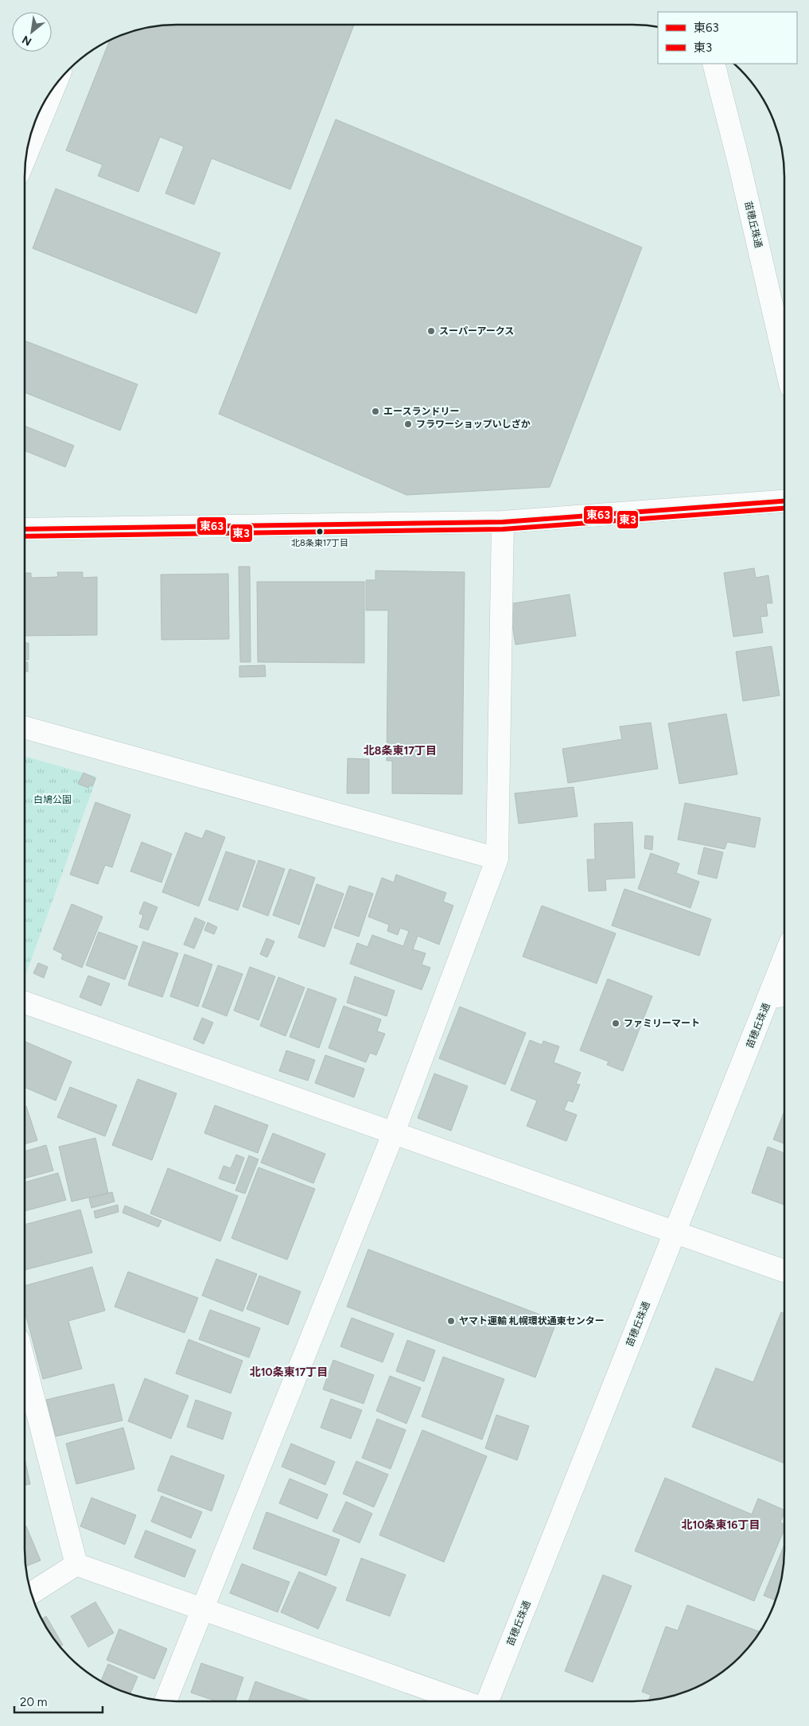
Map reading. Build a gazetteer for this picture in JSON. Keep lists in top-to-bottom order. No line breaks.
{"streets":{"street":["苗穂丘珠通"]},"districts":["北8条東17丁目","北10条東17丁目","北10条東16丁目"],"parks":["白鳩公園"],"places":["スーパーアークス","エースランドリー","フラワーショップいしざか","北8条東17丁目","ファミリーマート","ヤマト運輸 札幌環状通東センター"],"lines":["transit line 東63","transit line 東3"],"legend":["東63","東3"],"scale_bar":"20 m","north":"bottom left"}
